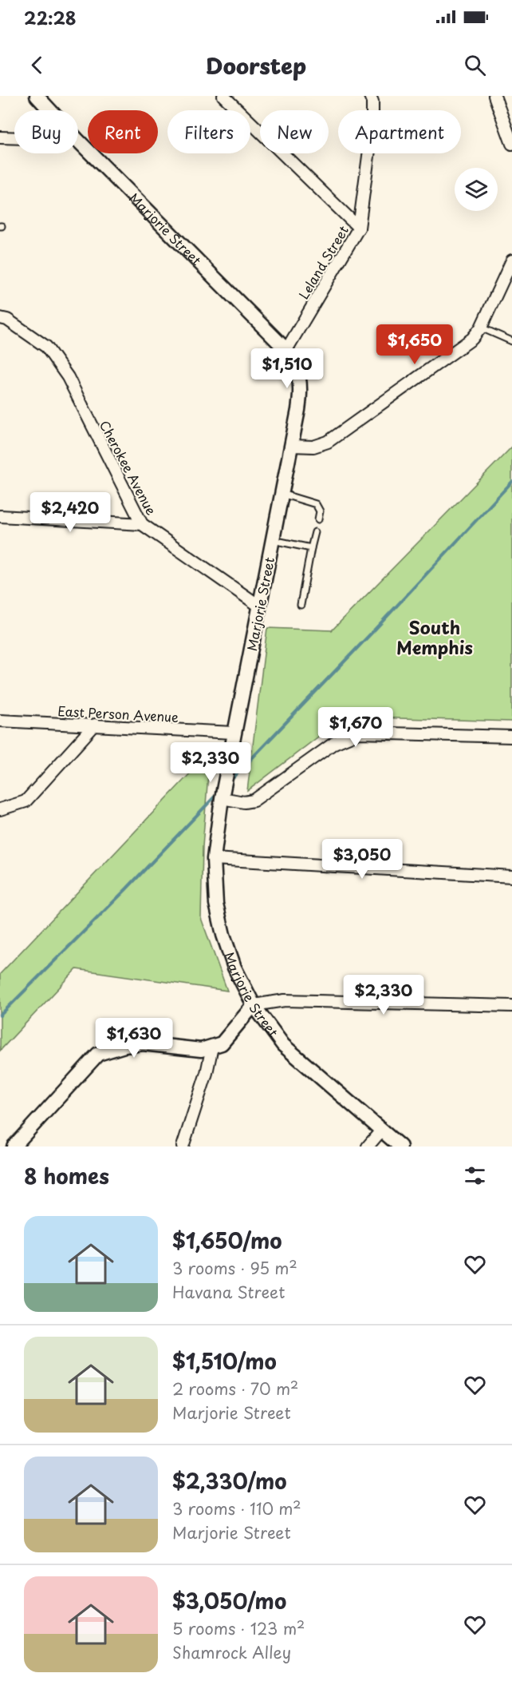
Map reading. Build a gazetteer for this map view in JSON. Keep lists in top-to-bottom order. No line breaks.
{"streets":{"street":["Marjorie Street","Leland Street","Cherokee Avenue","East Person Avenue"]},"crossings":[["Marjorie Street","Leland Street"],["Marjorie Street","Cherokee Avenue"],["Marjorie Street","East Person Avenue"]],"districts":["South Memphis"],"page":{"status":"22:28","header":"Doorstep","chip":["Buy","Rent","Filters","New","Apartment"],"price":["$1,650","$1,510","$2,420","$1,670","$2,330","$3,050","$2,330","$1,630"],"heading":"8 homes","list":[{"name":"$1,650/mo","note":"3 rooms · 95 m² · Havana Street"},{"name":"$1,510/mo","note":"2 rooms · 70 m² · Marjorie Street"},{"name":"$2,330/mo","note":"3 rooms · 110 m² · Marjorie Street"},{"name":"$3,050/mo","note":"5 rooms · 123 m² · Shamrock Alley"}]}}
